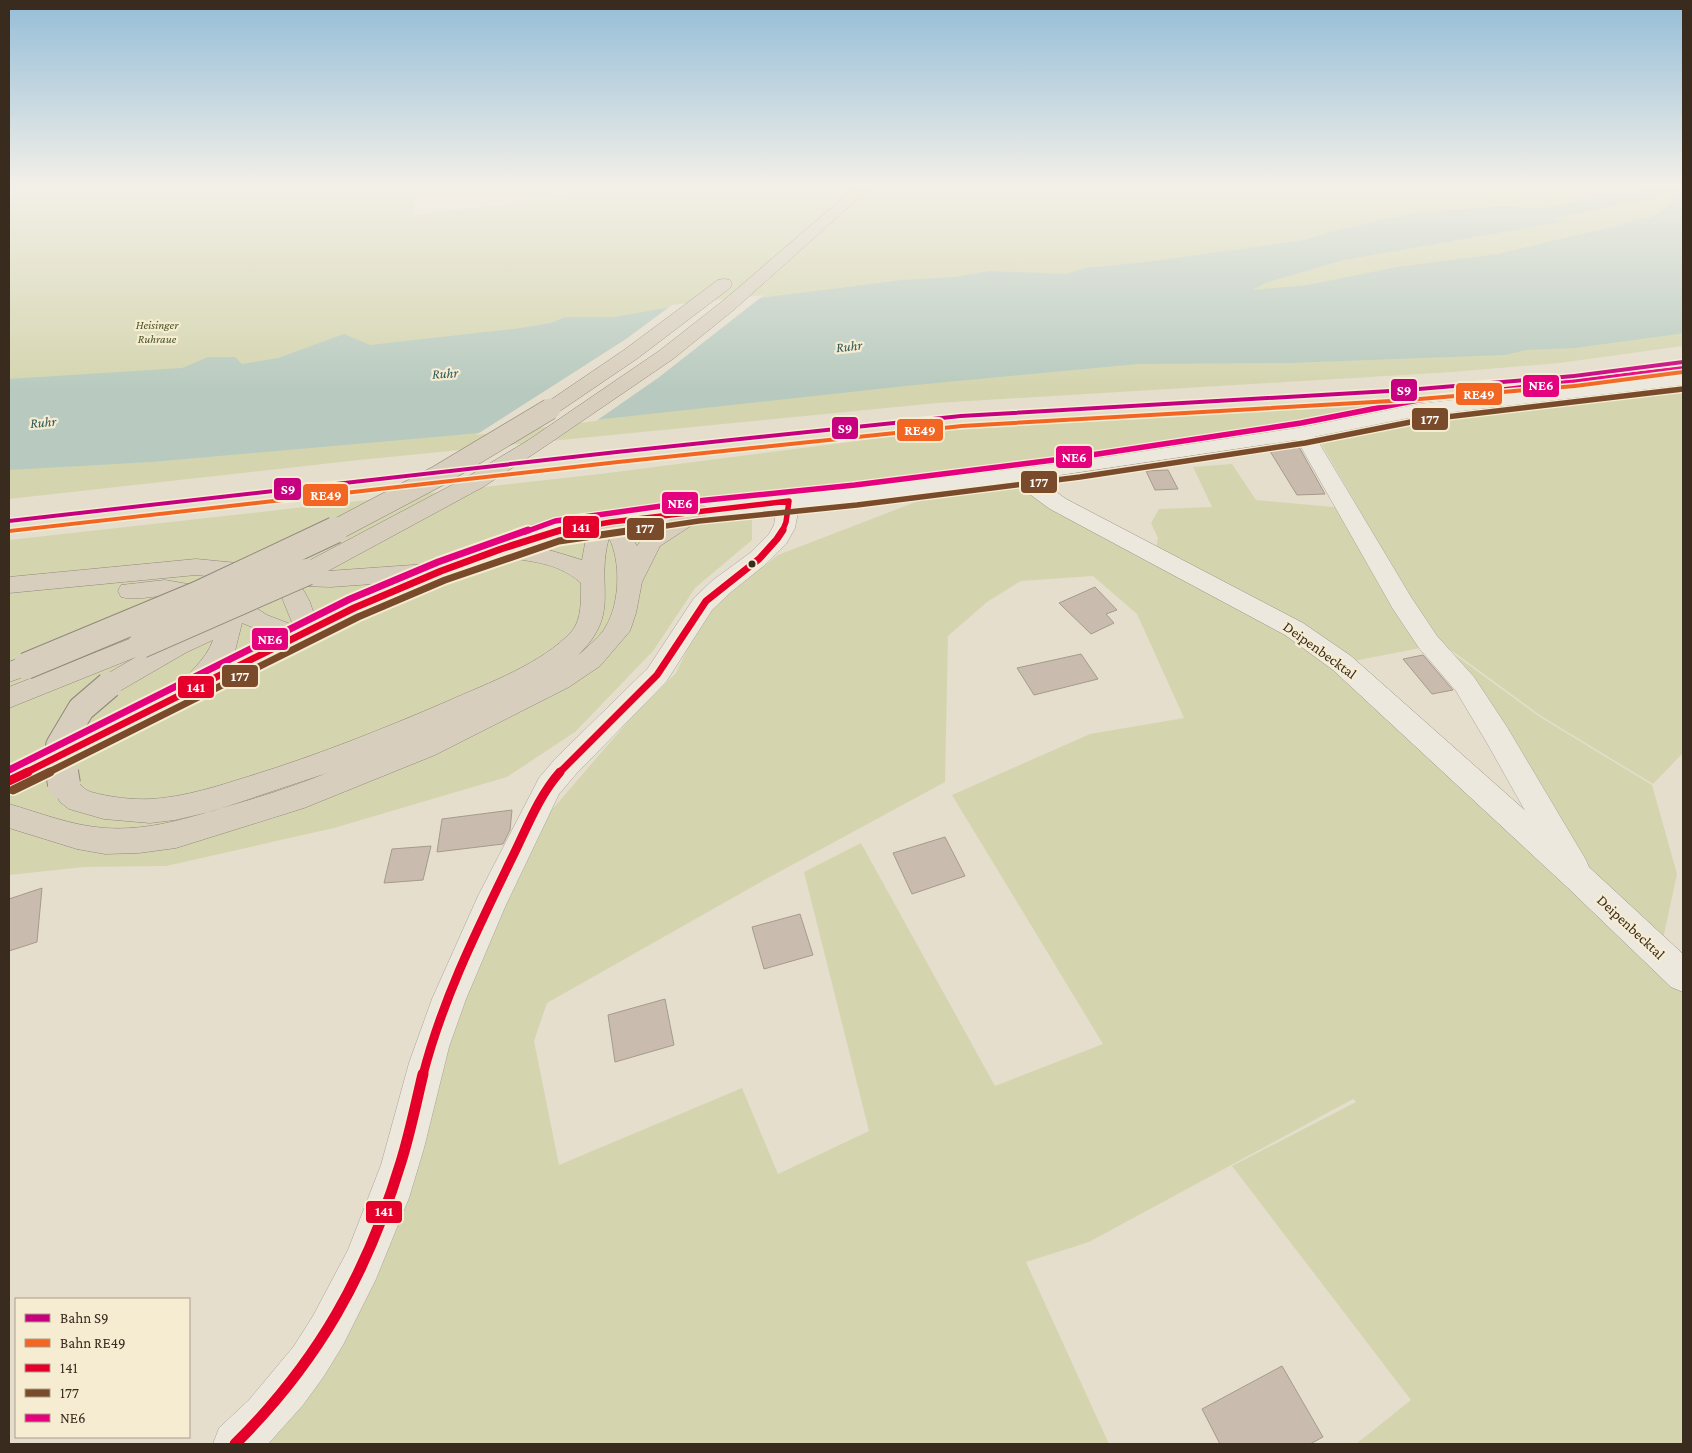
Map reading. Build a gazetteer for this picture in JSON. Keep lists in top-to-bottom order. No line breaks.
{"streets":{"main road":["Deipenbecktal"]},"water":["Ruhr"],"parks":["Heisinger Ruhraue"],"lines":["rail line S9","transit line NE6","rail line RE49","transit line 177","transit line 141"],"legend":["Bahn S9","Bahn RE49","141","177","NE6"]}
